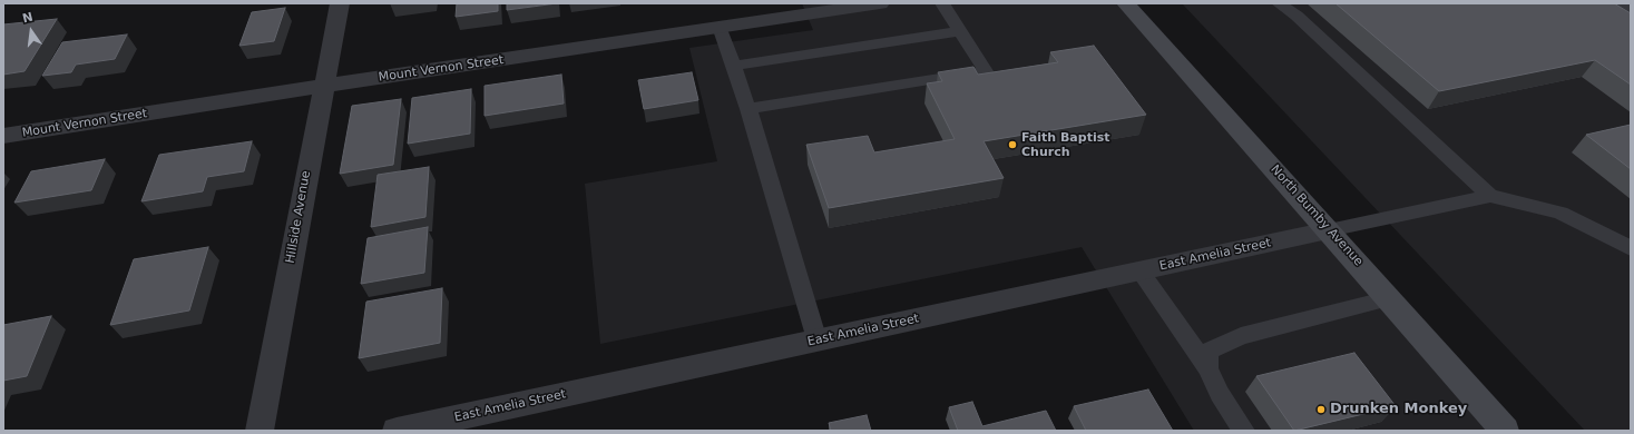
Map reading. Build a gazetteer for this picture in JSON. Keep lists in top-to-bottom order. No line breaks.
{"streets":{"street":["Mount Vernon Street","North Bumby Avenue","Hillside Avenue","East Amelia Street"]},"crossings":[["Mount Vernon Street","Hillside Avenue"],["North Bumby Avenue","East Amelia Street"]],"places":["Faith Baptist Church","Drunken Monkey"],"north":"top"}
